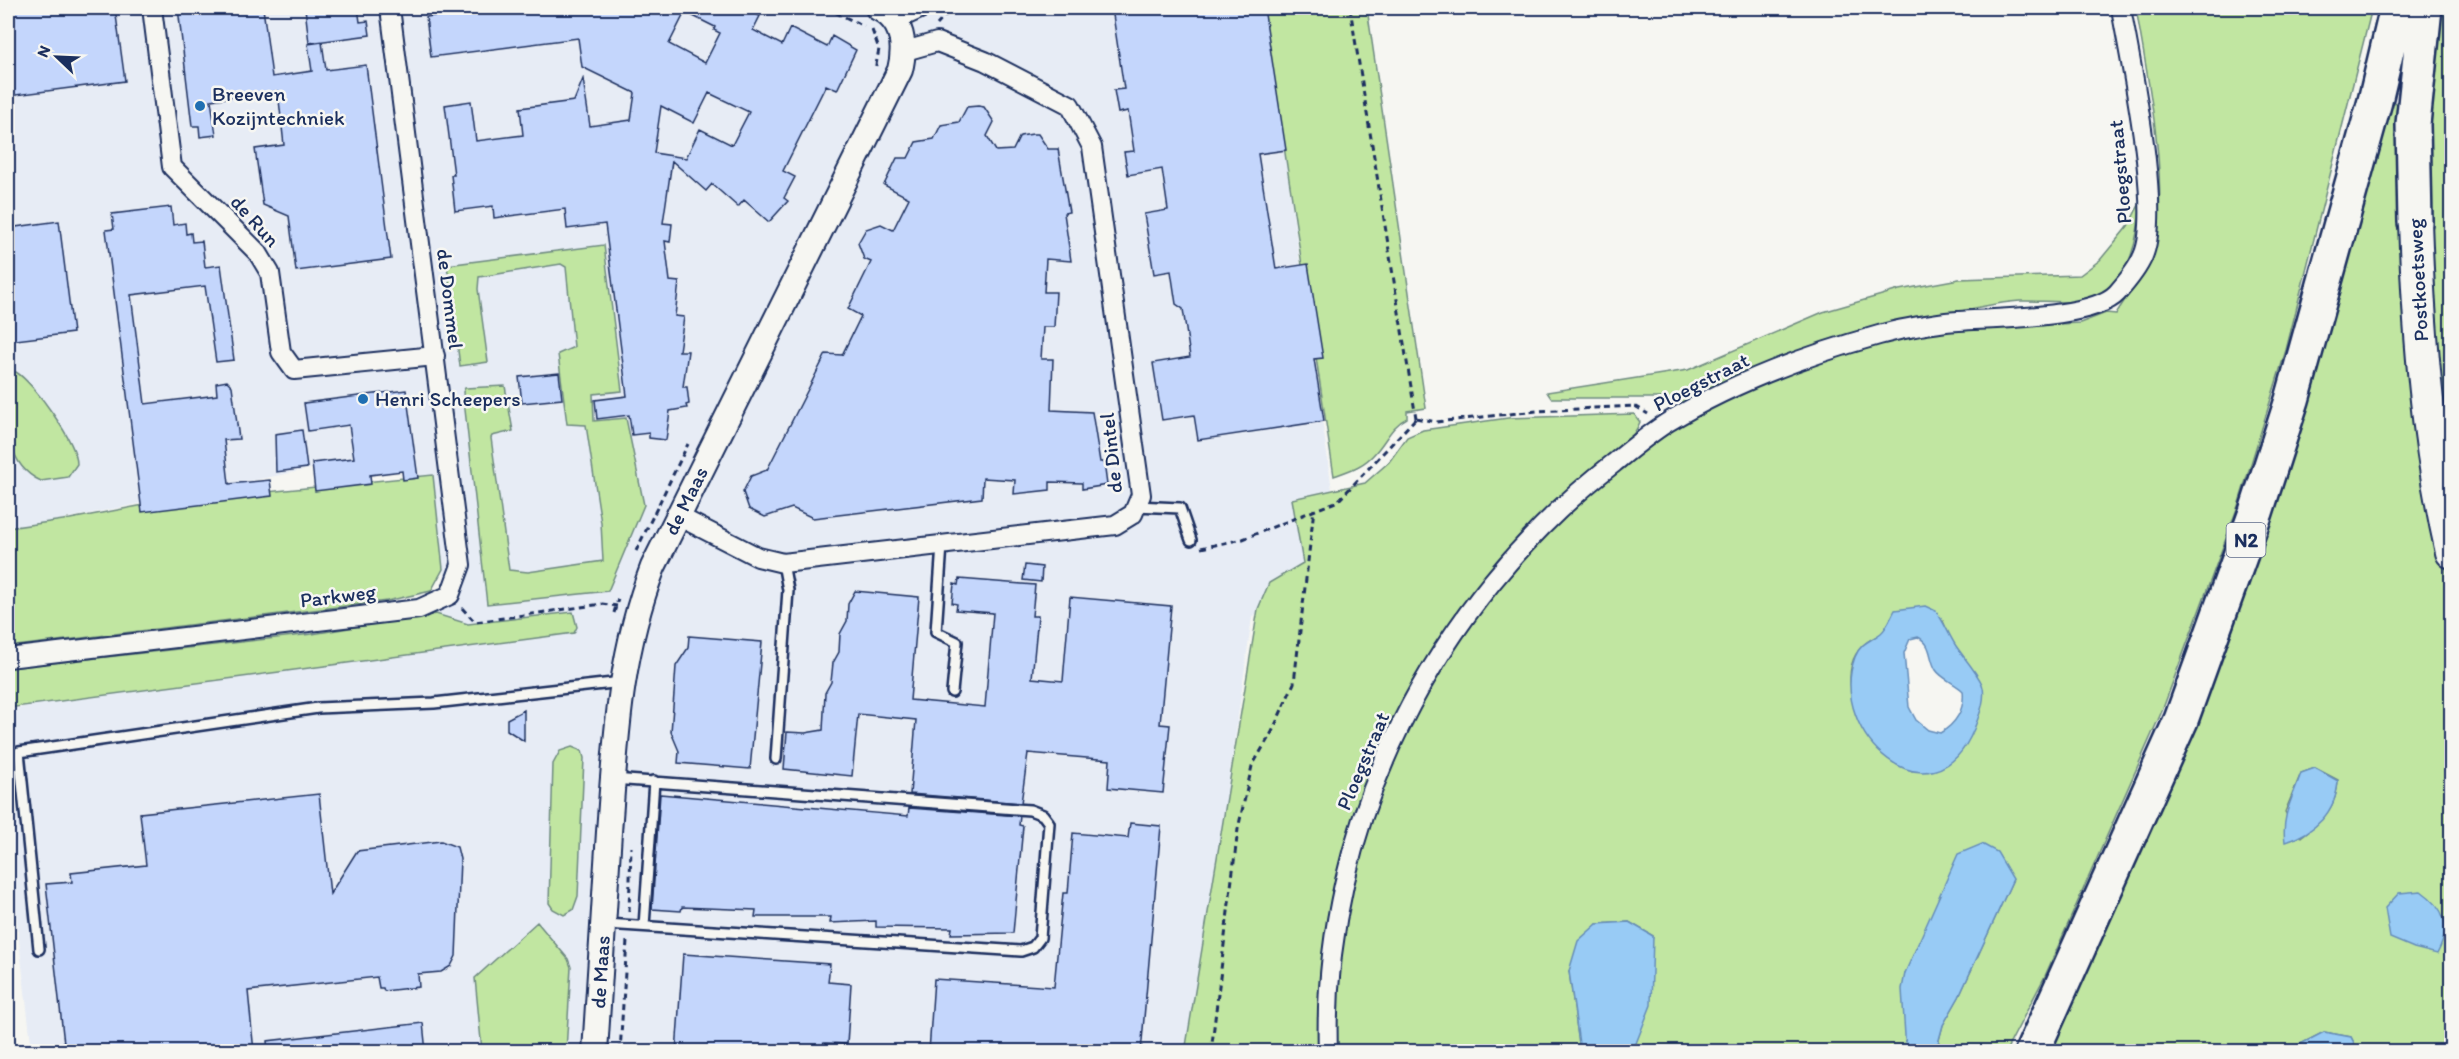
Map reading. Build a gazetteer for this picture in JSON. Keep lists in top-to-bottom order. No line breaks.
{"streets":{"highway":["Postkoetsweg","N2"],"street":["Ploegstraat","de Run","de Dommel","de Dintel","de Maas","Parkweg"]},"crossings":[["de Run","de Dommel"],["de Dommel","Parkweg"],["de Dintel","de Maas"]],"places":["Breeven Kozijntechniek","Henri Scheepers"],"north":"top left"}
